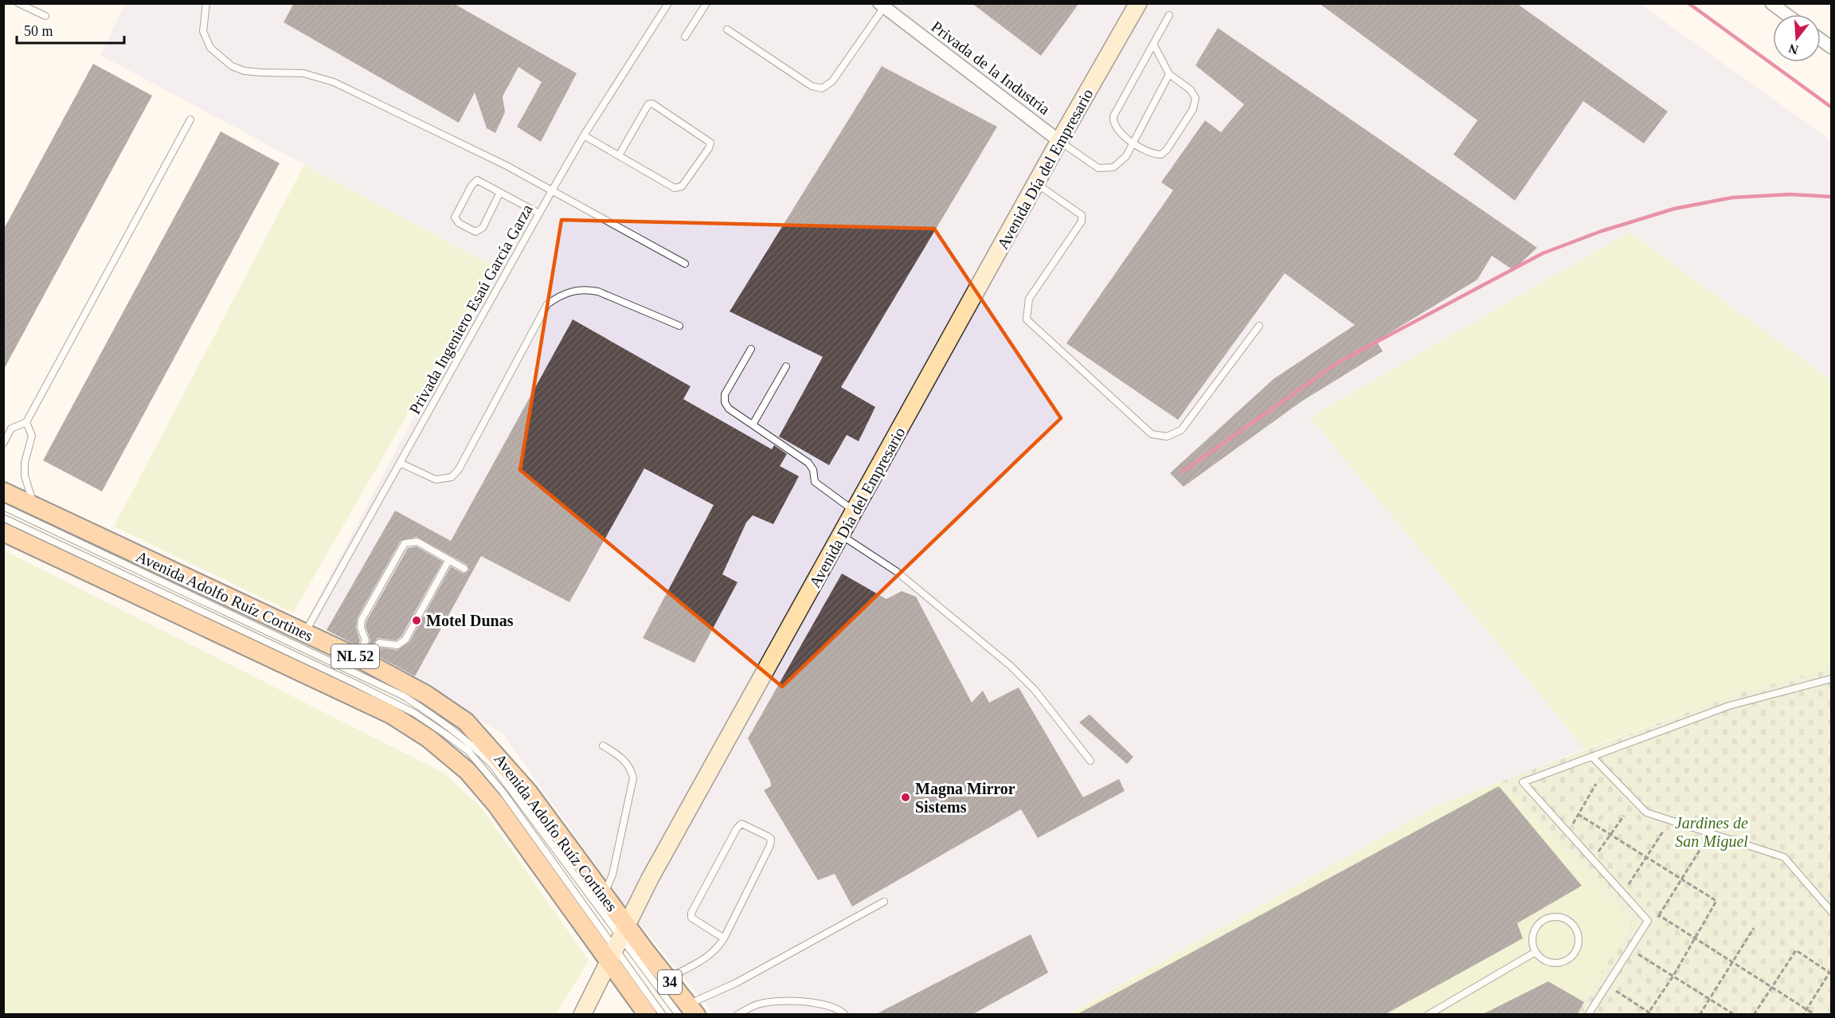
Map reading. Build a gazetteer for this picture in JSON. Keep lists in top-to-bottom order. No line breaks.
{"streets":{"main road":["Avenida Adolfo Ruíz Cortines","NL 52","34"],"street":["Privada de la Industria","Avenida Día del Empresario"],"lane":["Privada Ingeniero Esaú García Garza"]},"crossings":[["Privada de la Industria","Avenida Día del Empresario"],["Avenida Día del Empresario","Avenida Adolfo Ruíz Cortines"],["Privada Ingeniero Esaú García Garza","Avenida Adolfo Ruíz Cortines"]],"parks":["Jardines de San Miguel"],"places":["Motel Dunas","Magna Mirror Sistems"],"scale_bar":"50 m","north":"bottom"}
